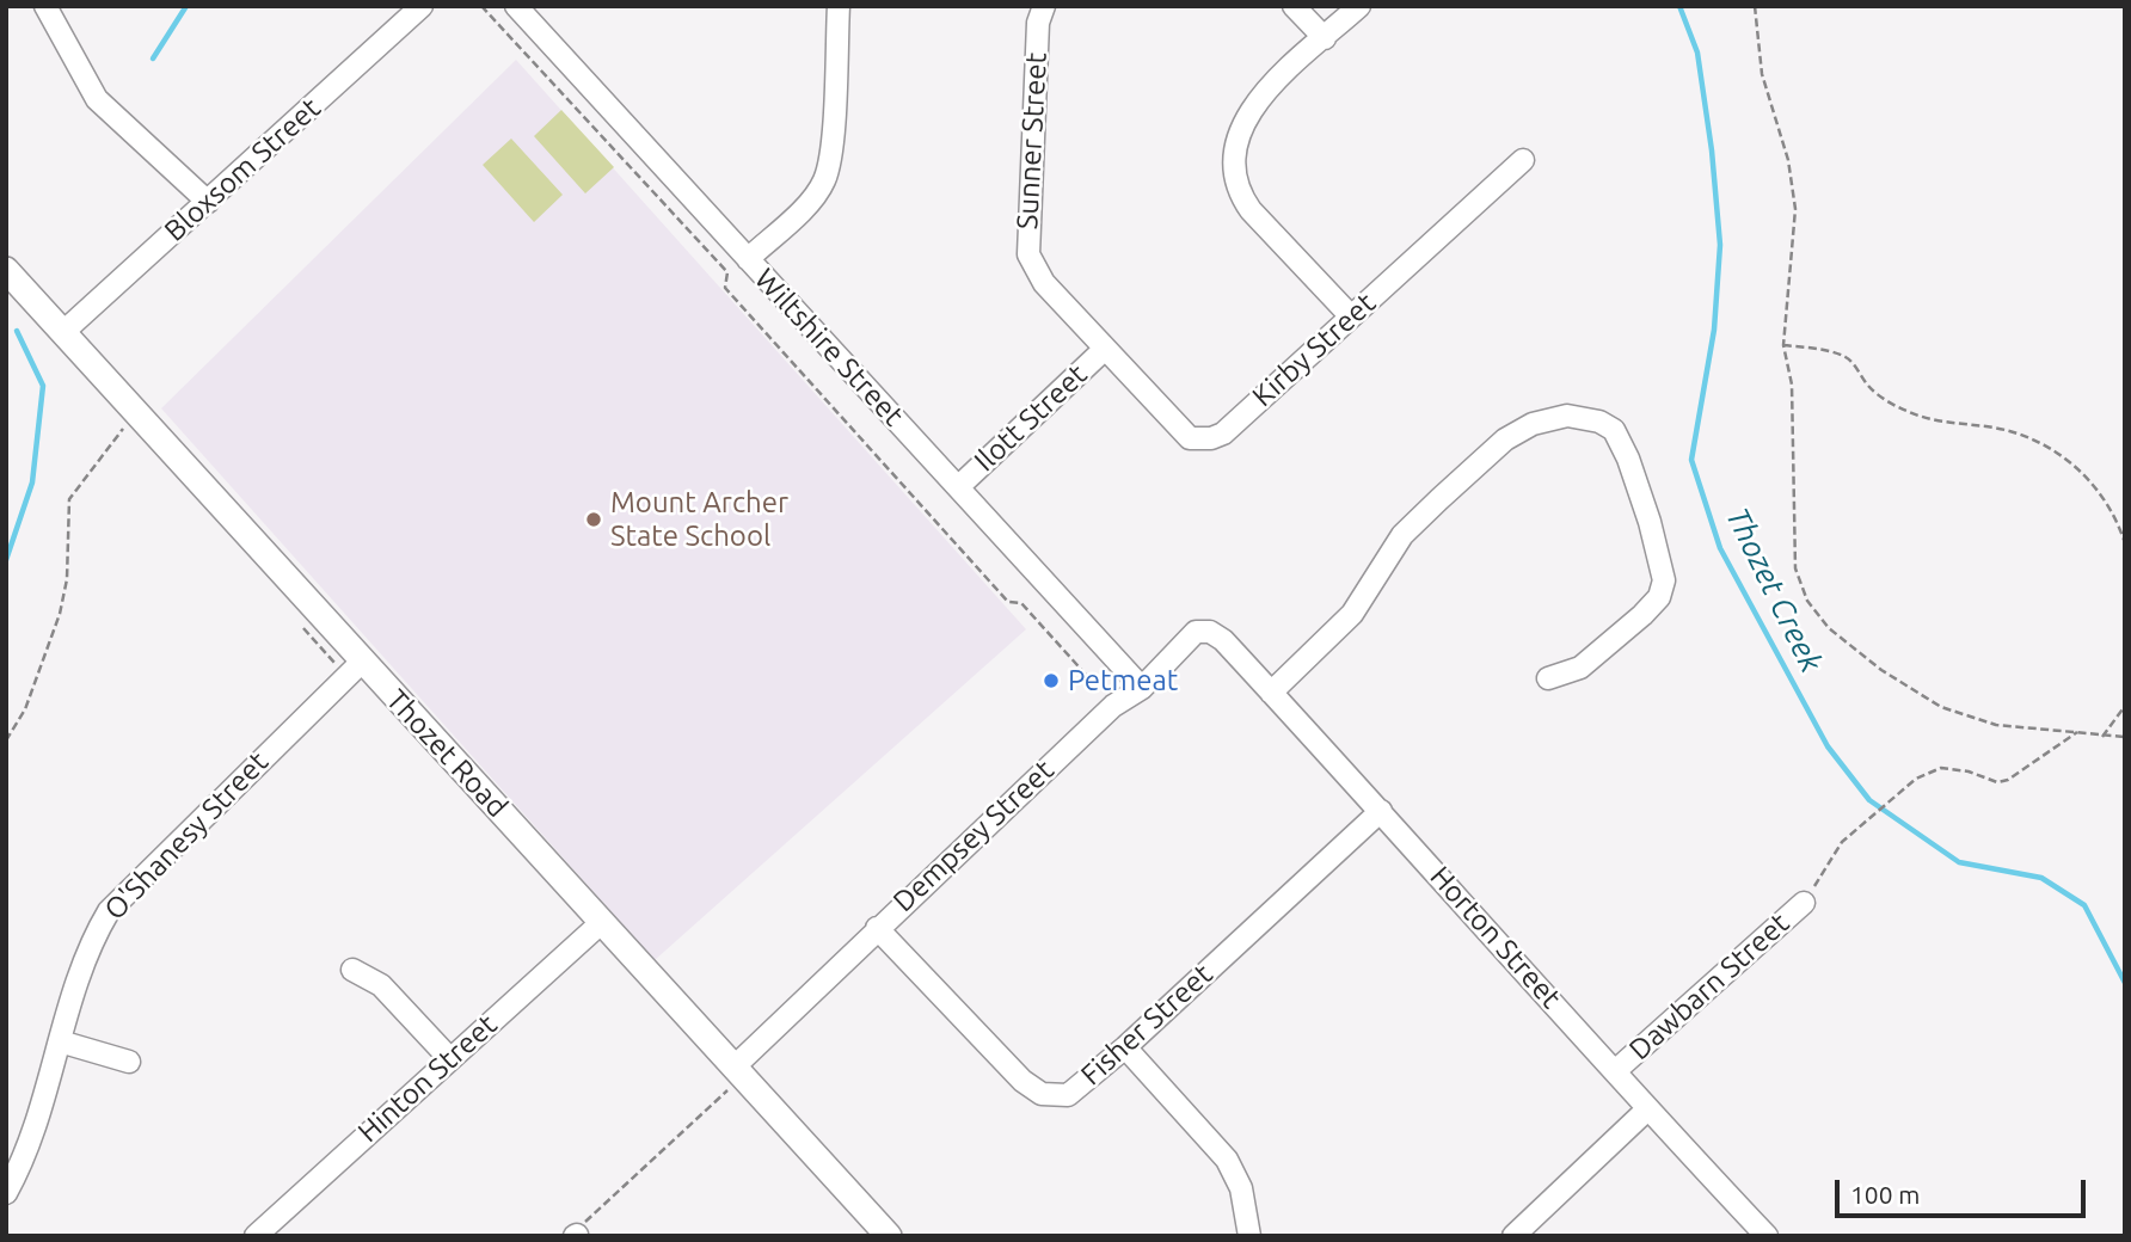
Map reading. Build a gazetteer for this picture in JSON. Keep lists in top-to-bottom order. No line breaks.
{"streets":{"street":["Sunner Street","Bloxsom Street","Wiltshire Street","Kirby Street","Ilott Street","Thozet Road","O'Shanesy Street","Dempsey Street","Horton Street","Dawbarn Street","Fisher Street","Hinton Street"]},"crossings":[["Sunner Street","Kirby Street"],["Sunner Street","Ilott Street"],["Bloxsom Street","Thozet Road"],["Wiltshire Street","Ilott Street"],["Wiltshire Street","Dempsey Street"],["Kirby Street","Ilott Street"],["Thozet Road","O'Shanesy Street"],["Thozet Road","Dempsey Street"],["Thozet Road","Hinton Street"],["Dempsey Street","Horton Street"],["Dempsey Street","Fisher Street"],["Horton Street","Dawbarn Street"],["Horton Street","Fisher Street"]],"water":["Thozet Creek"],"places":["Mount Archer State School","Petmeat"],"scale_bar":"100 m"}
